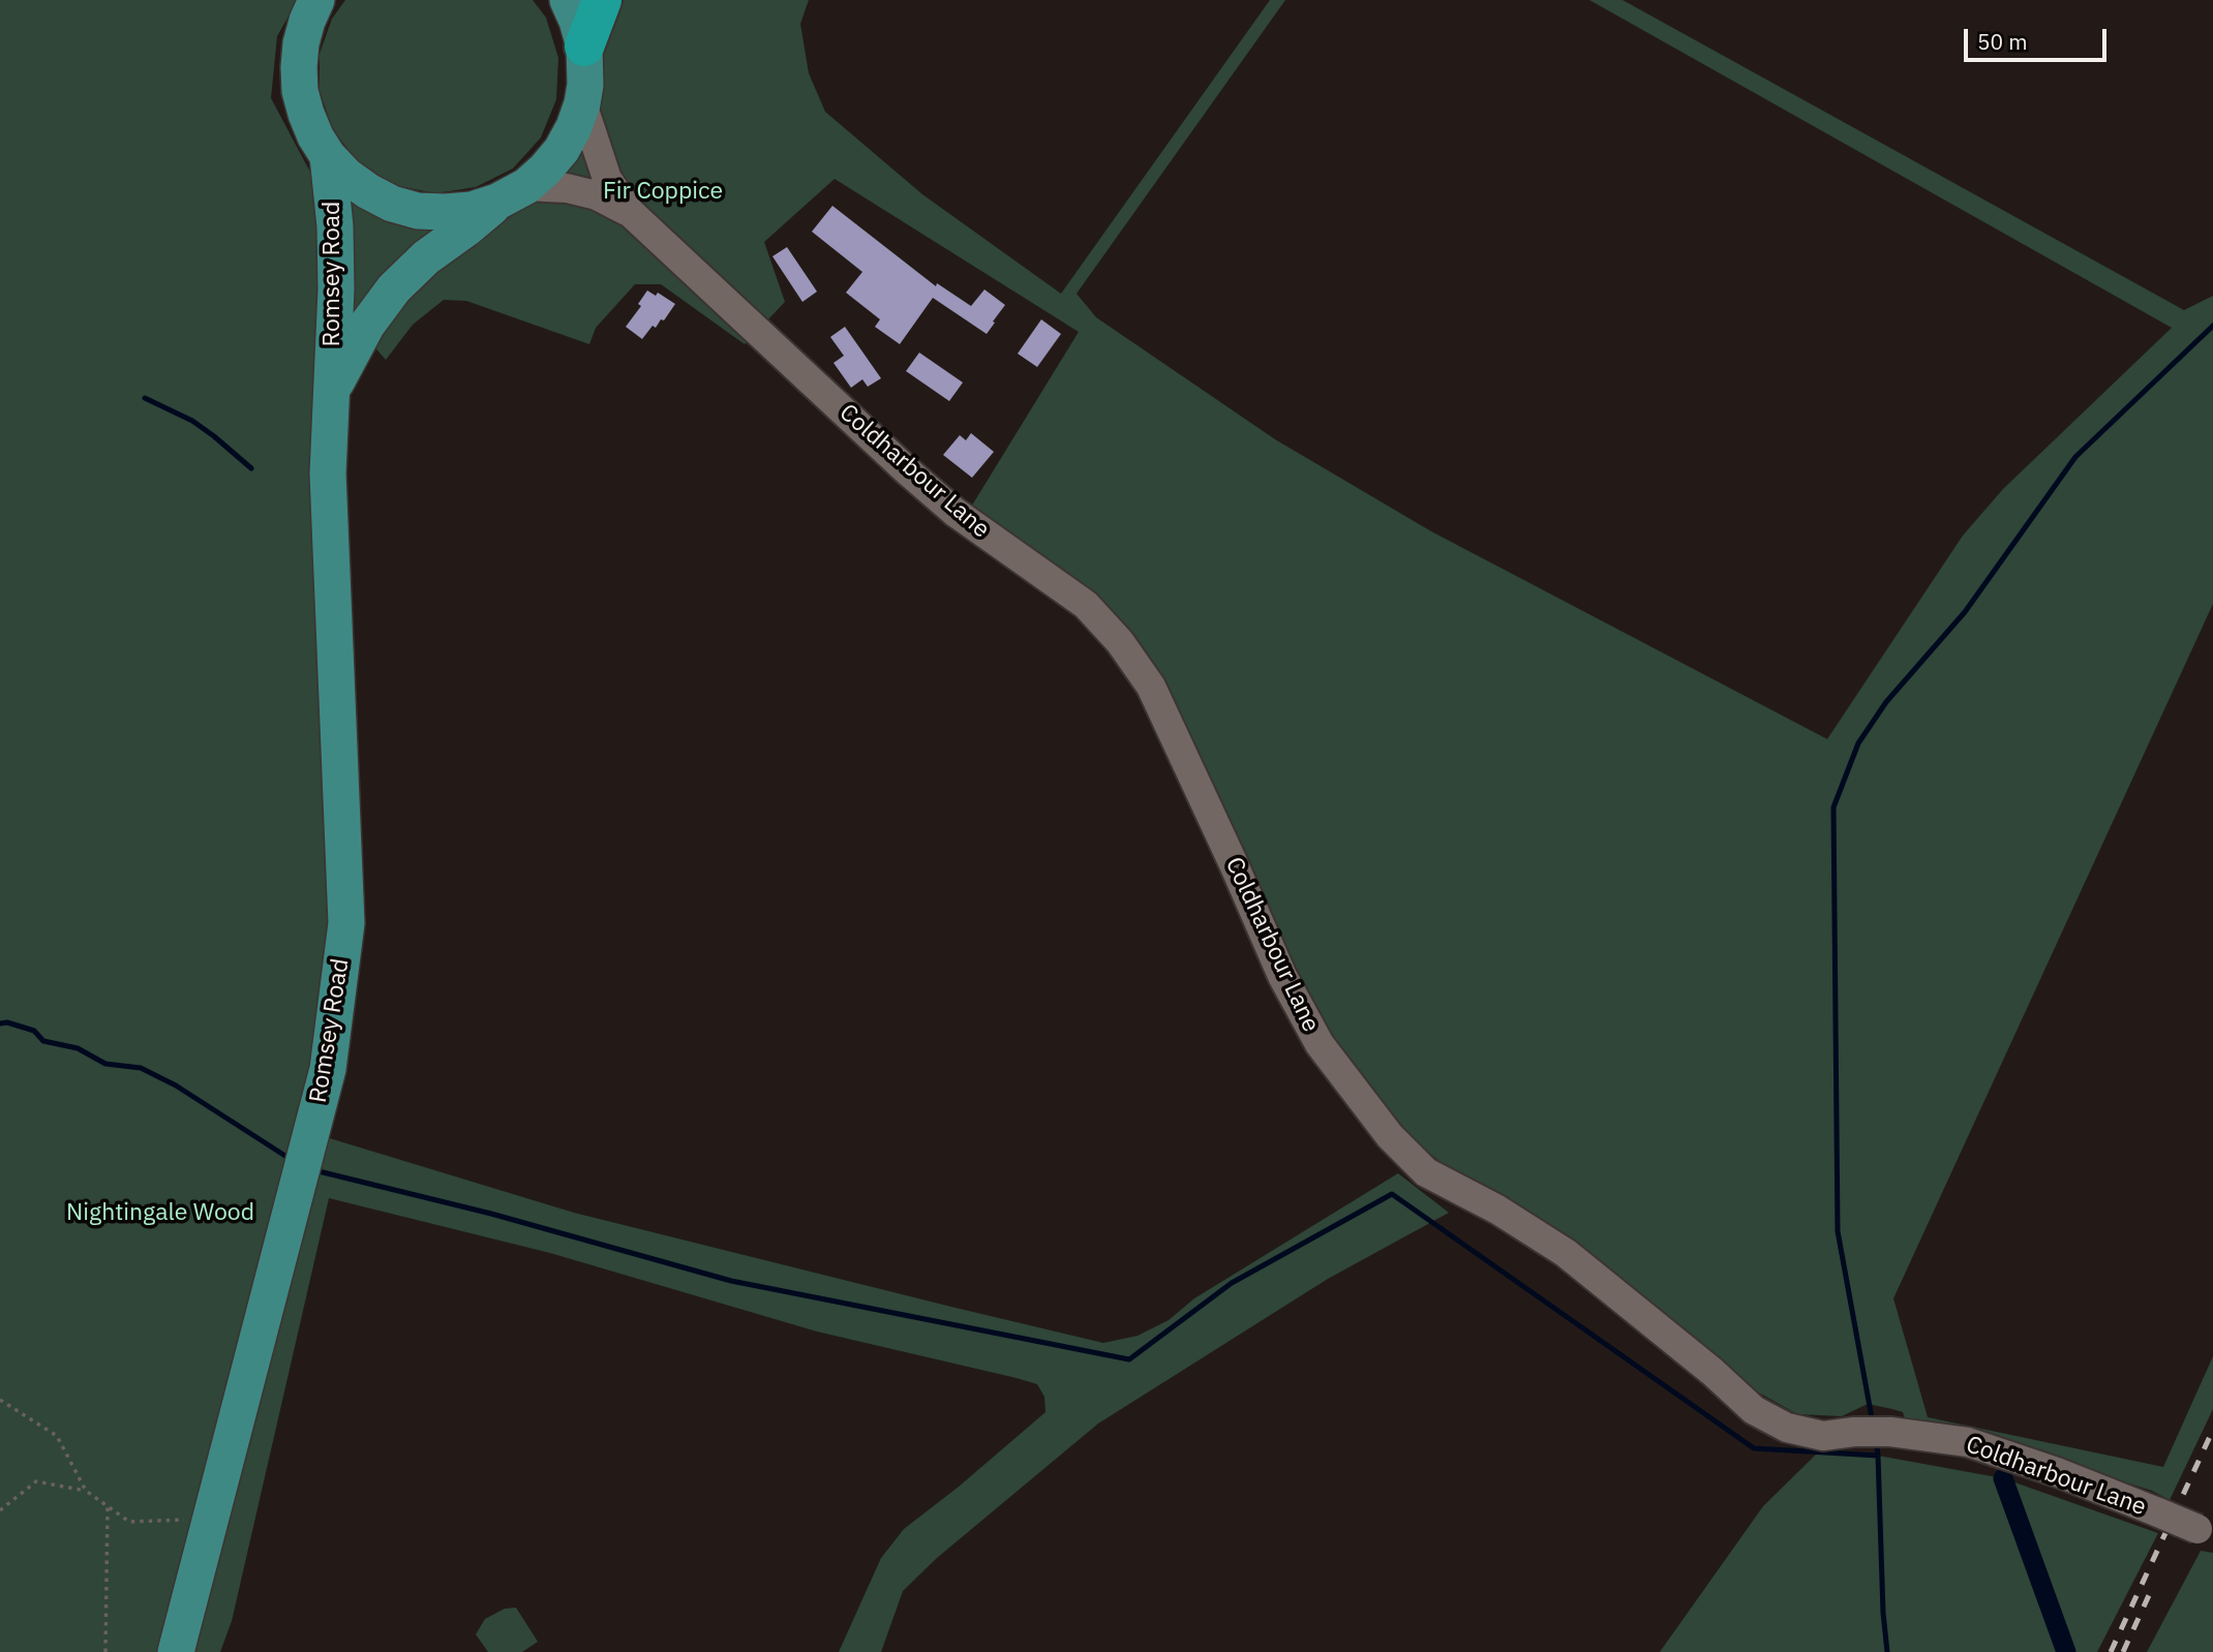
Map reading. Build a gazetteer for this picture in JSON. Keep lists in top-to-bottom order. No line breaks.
{"streets":{"main road":["Romsey Road"],"street":["Coldharbour Lane"]},"crossings":[["Romsey Road","Coldharbour Lane"]],"parks":["Fir Coppice","Nightingale Wood"],"scale_bar":"50 m"}
